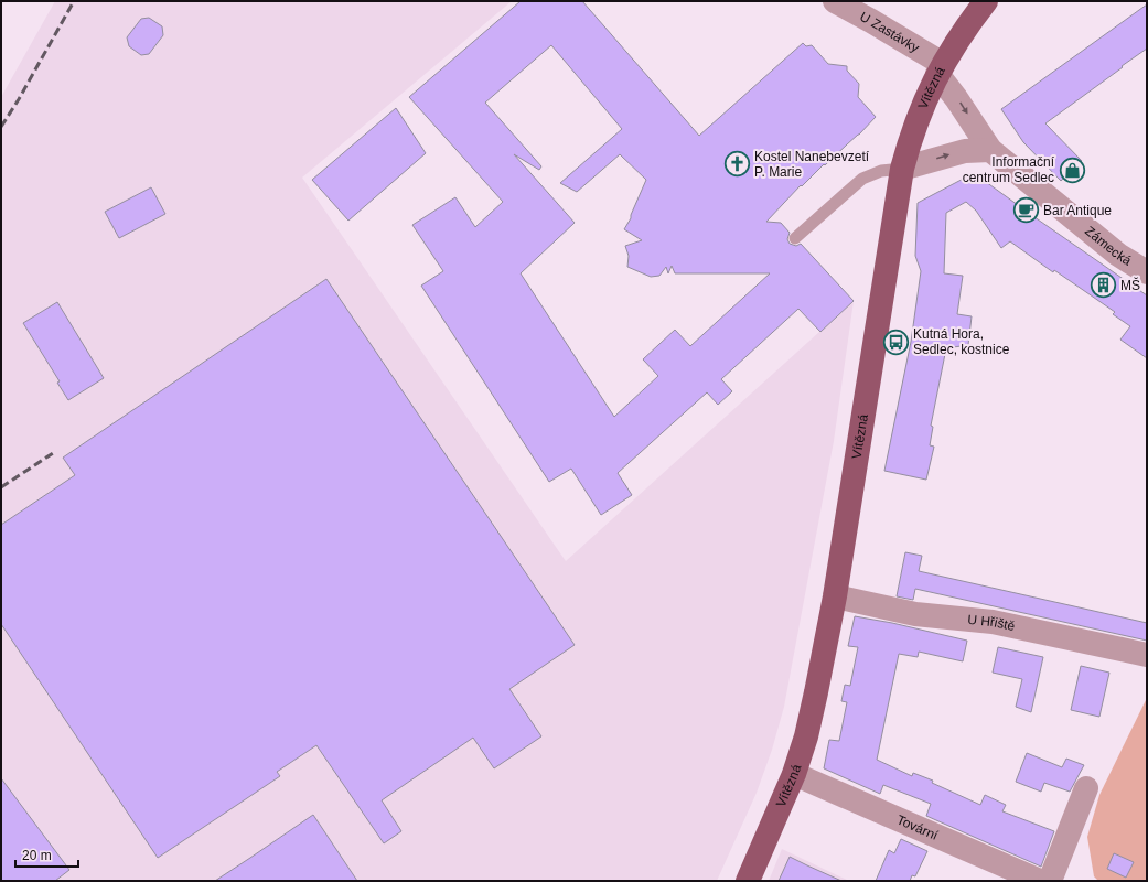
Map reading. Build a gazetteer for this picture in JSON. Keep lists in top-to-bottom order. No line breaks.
{"streets":{"main road":["Vítězná"],"street":["U Zastávky","Zámecká","U Hřiště","Tovární"]},"crossings":[["U Zastávky","Vítězná"],["U Zastávky","Zámecká"],["Vítězná","Zámecká"],["Vítězná","U Hřiště"],["Vítězná","Tovární"]],"places":{"church":["Kostel Nanebevzetí P. Marie"],"shop":["Informační centrum Sedlec"],"cafe":["Bar Antique"],"building":["MŠ"],"bus stop":["Kutná Hora, Sedlec, kostnice"]},"scale_bar":"20 m"}
